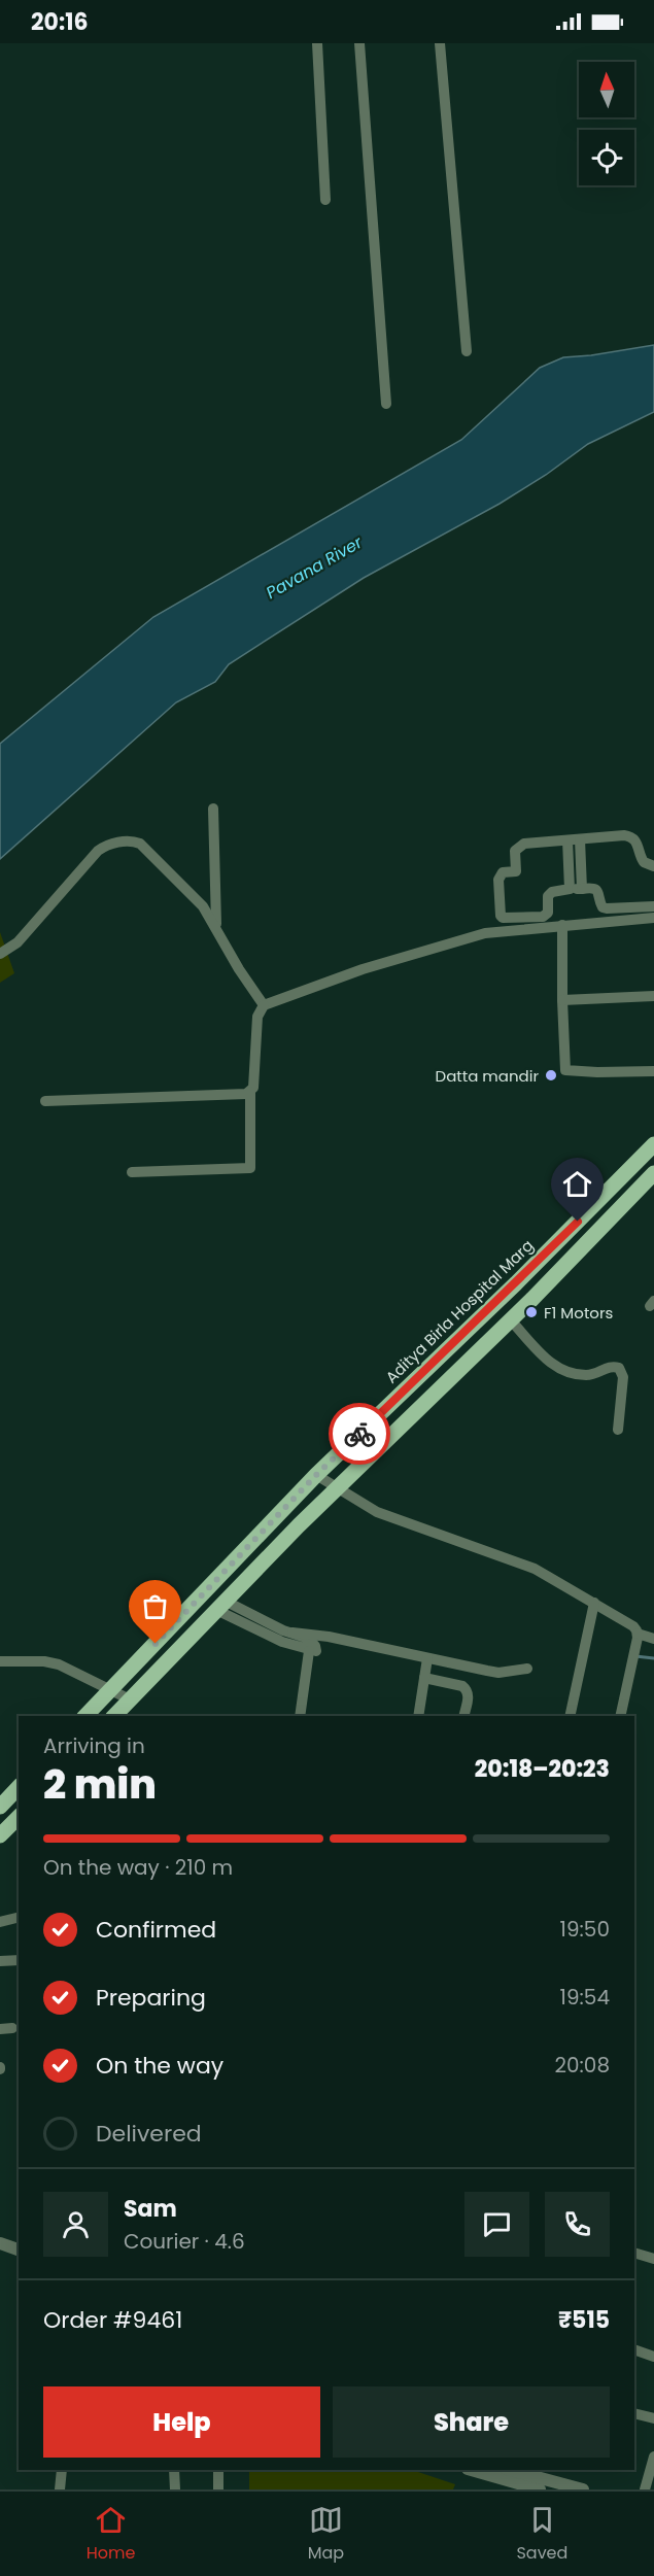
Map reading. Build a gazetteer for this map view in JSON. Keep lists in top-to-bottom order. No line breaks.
{"streets":{"main road":["Aditya Birla Hospital Marg"]},"water":["Pavana River"],"places":["Datta mandir","F1 Motors"],"north":"top","page":{"status":"20:16","heading":["2 min","Arriving in","20:18–20:23"],"panel":["Sam","Courier · 4.6","Order #9461","₹515"],"bar":"On the way · 210 m","list":[["Confirmed","19:50"],["Preparing","19:54"],["On the way","20:08"],"Delivered"],"buttons":["Help","Share"],"tabs":["Home","Map","Saved"]}}
